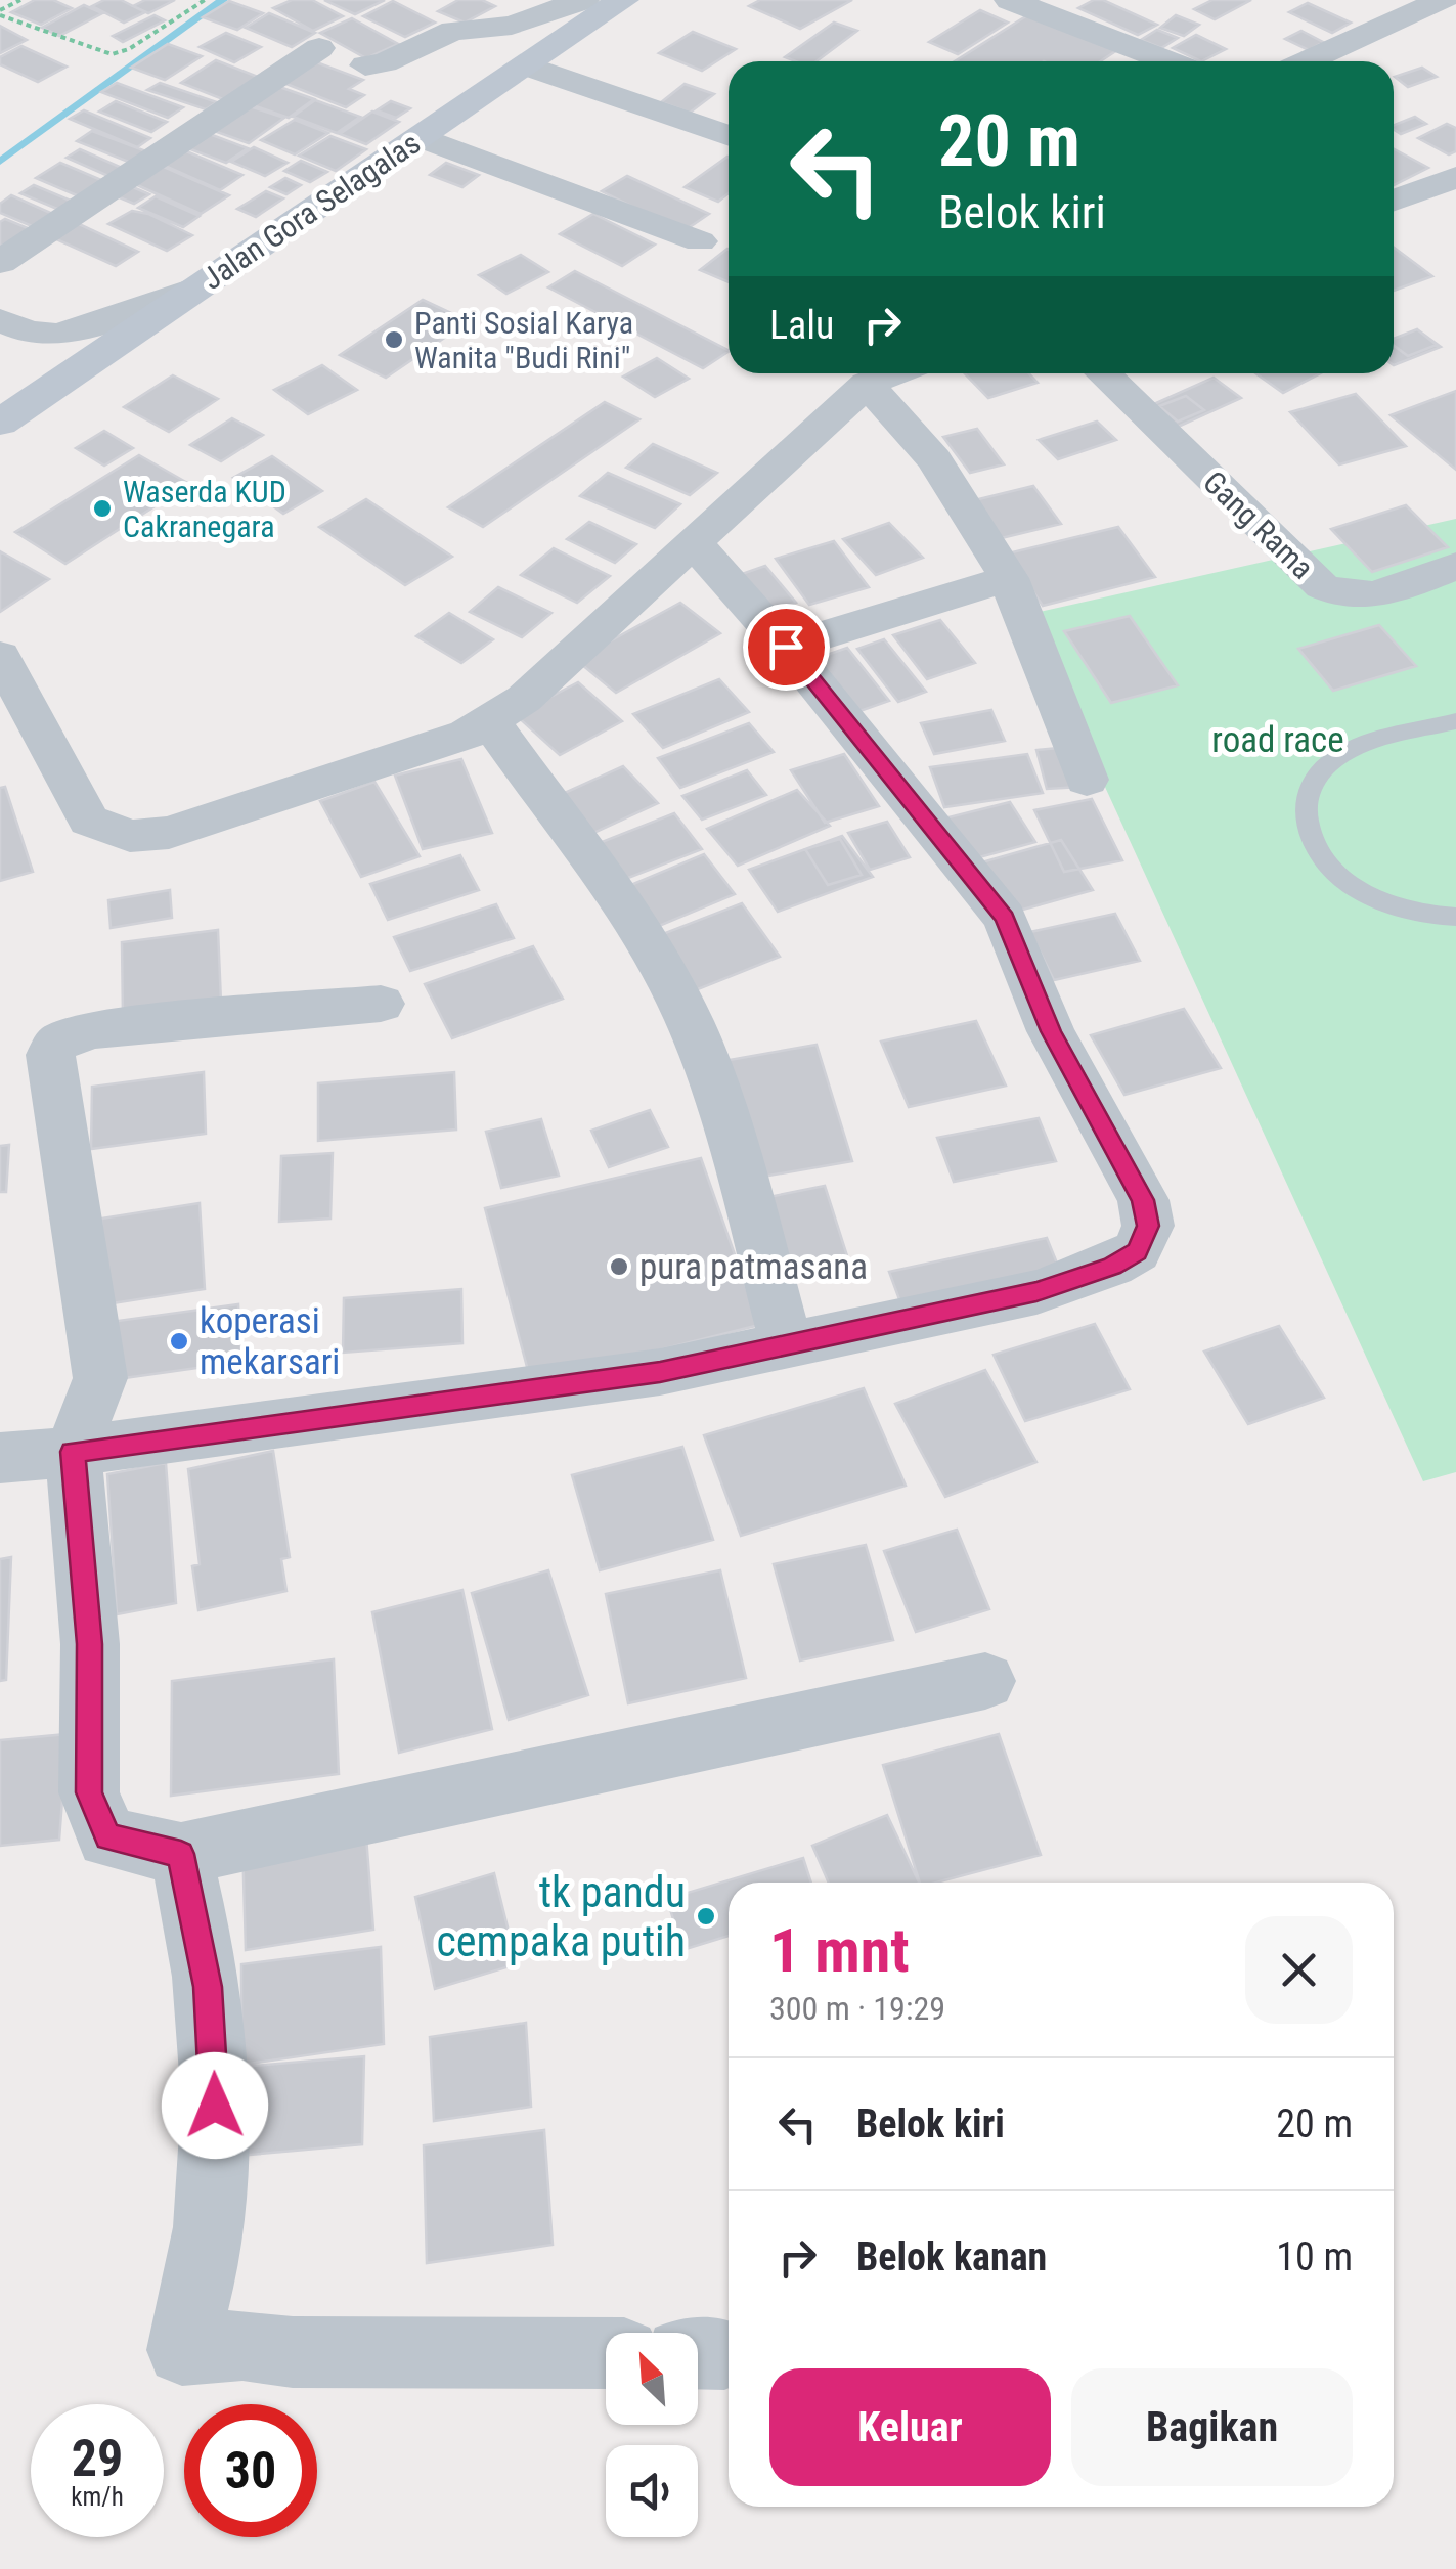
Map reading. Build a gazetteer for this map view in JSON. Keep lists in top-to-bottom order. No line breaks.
{"streets":{"street":["Jalan Gora Selagalas","Gang Rama"]},"parks":["road race"],"places":["Panti Sosial Karya Wanita \"Budi Rini\"","Waserda KUD Cakranegara","pura patmasana","koperasi mekarsari","tk pandu cempaka putih"],"north":"top left","page":{"turn":["20 m","Belok kiri"],"then":"Lalu","heading":["1 mnt","300 m · 19:29"],"list":[{"name":"Belok kiri","value":"20 m"},{"name":"Belok kanan","value":"10 m"}],"buttons":["Keluar","Bagikan"],"speed":"29 km/h","limit":"30"}}
